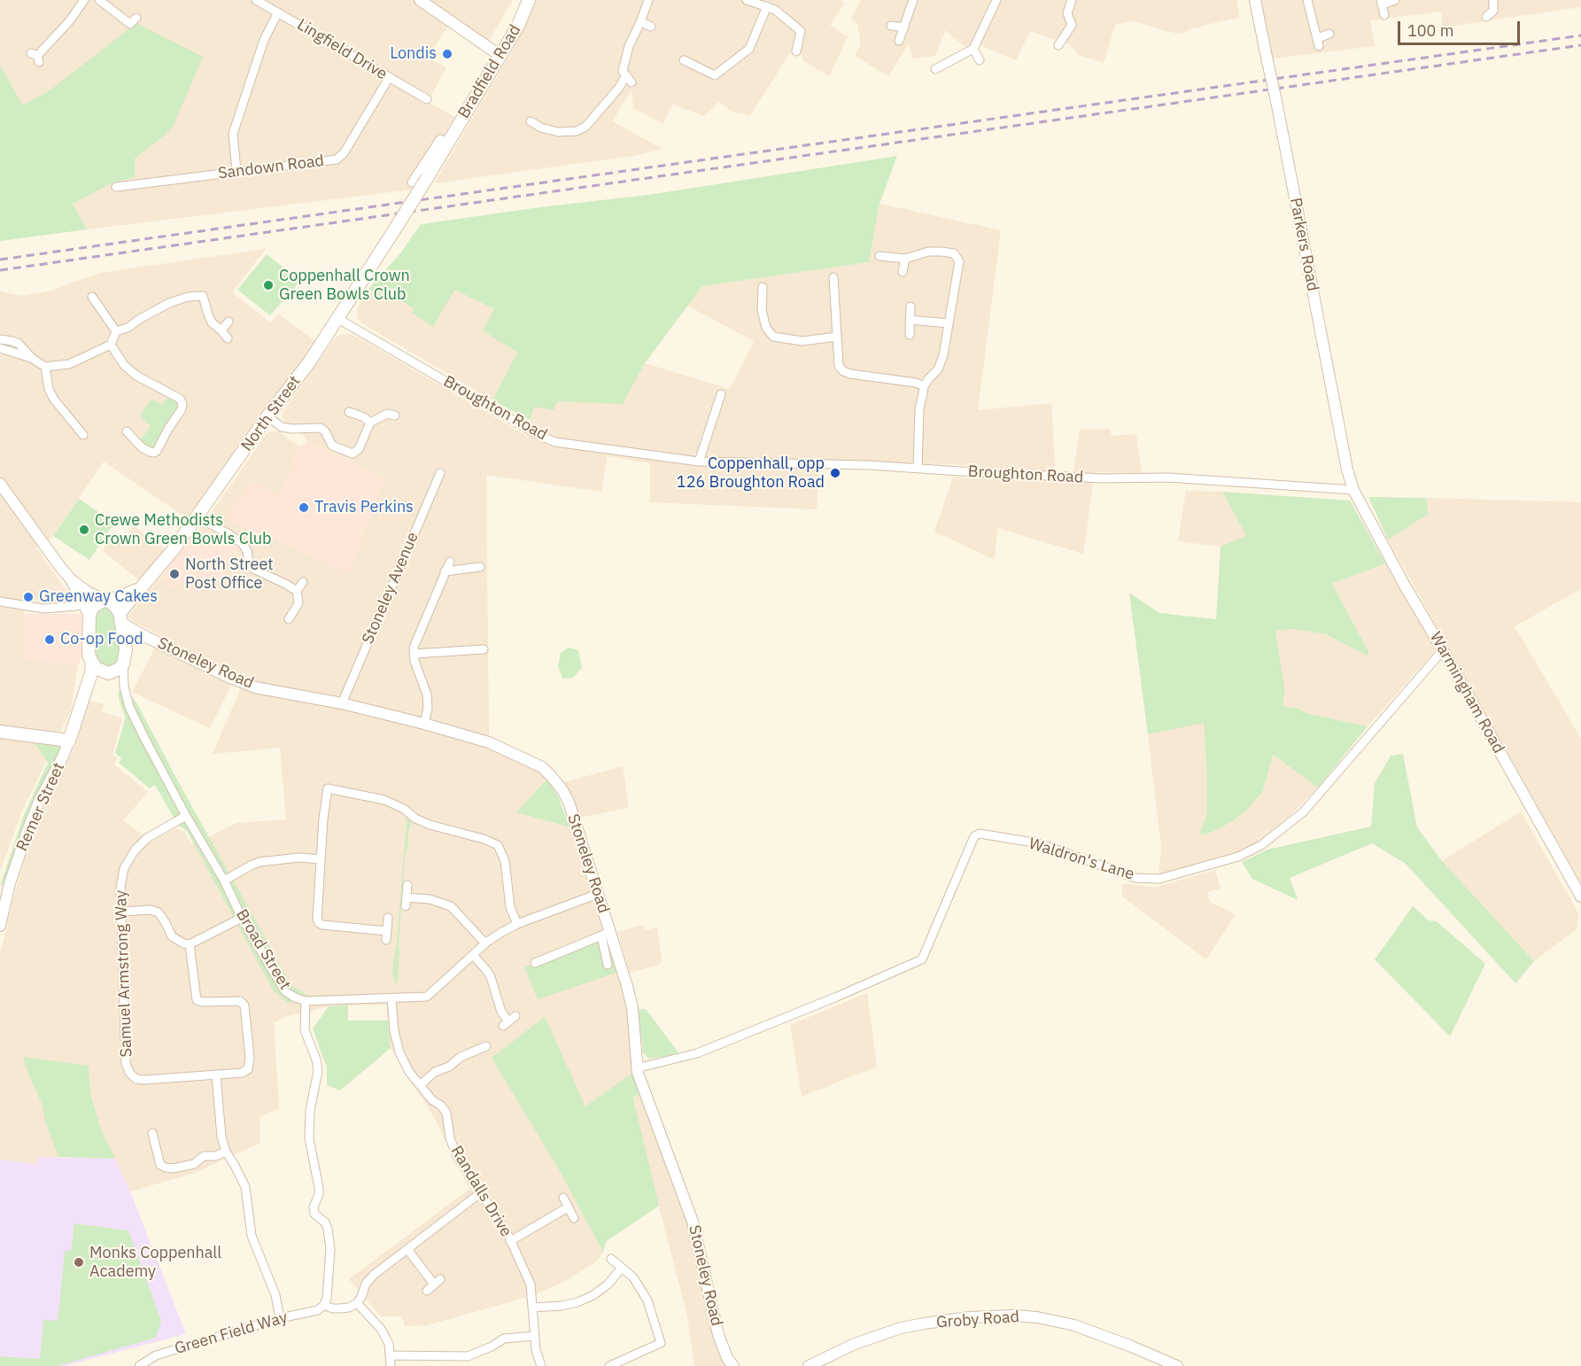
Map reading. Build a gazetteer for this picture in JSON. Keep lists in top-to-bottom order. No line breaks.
{"streets":{"main road":["Bradfield Road","North Street","Remer Street"],"street":["Lingfield Drive","Sandown Road","Parkers Road","Broughton Road","Stoneley Avenue","Stoneley Road","Warmingham Road","Waldron's Lane","Broad Street","Samuel Armstrong Way","Randalls Drive","Groby Road","Green Field Way"]},"crossings":[["Lingfield Drive","Sandown Road"],["Bradfield Road","North Street"],["Parkers Road","Broughton Road"],["Parkers Road","Warmingham Road"],["Broughton Road","North Street"],["Broughton Road","Warmingham Road"],["North Street","Stoneley Road"],["Stoneley Avenue","Stoneley Road"],["Stoneley Road","Waldron's Lane"],["Stoneley Road","Broad Street"],["Warmingham Road","Waldron's Lane"],["Broad Street","Samuel Armstrong Way"],["Broad Street","Randalls Drive"]],"places":["Londis","Coppenhall Crown Green Bowls Club","Coppenhall, opp 126 Broughton Road","Travis Perkins","Crewe Methodists Crown Green Bowls Club","North Street Post Office","Greenway Cakes","Co-op Food","Monks Coppenhall Academy"],"scale_bar":"100 m"}
